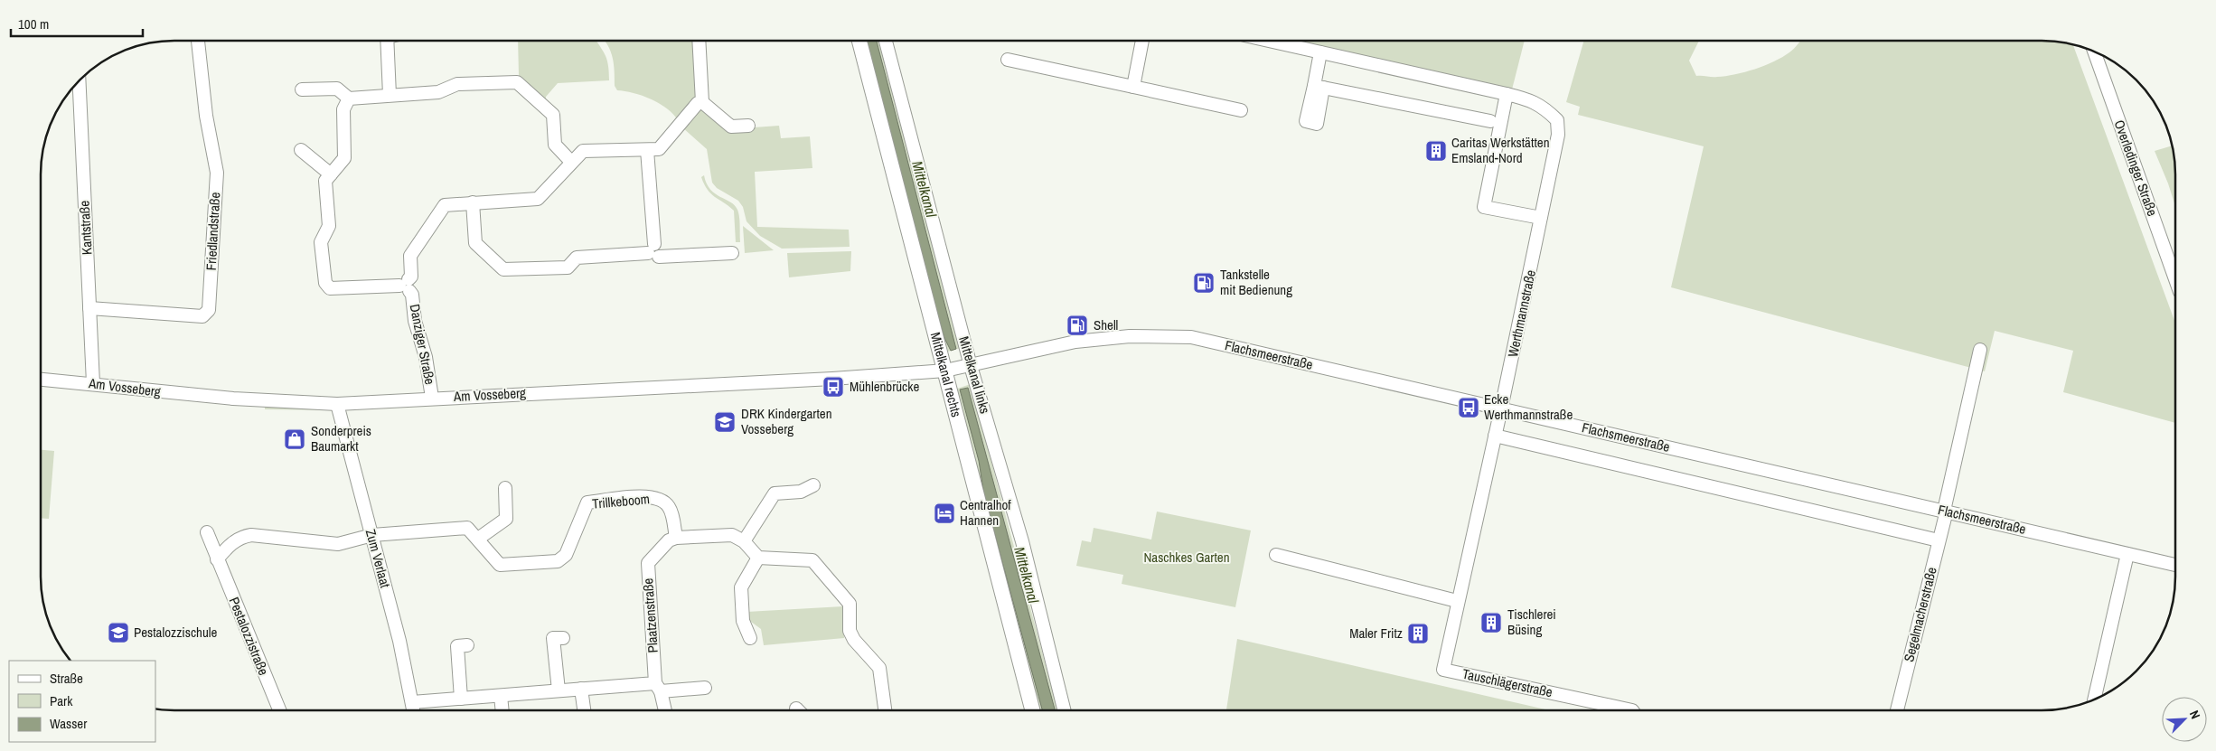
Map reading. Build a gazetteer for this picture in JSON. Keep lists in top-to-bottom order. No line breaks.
{"streets":{"main road":["Mittelkanal rechts"],"street":["Overledinger Straße","Kantstraße","Friedlandstraße","Werthmannstraße","Danziger Straße","Flachsmeerstraße","Mittelkanal links","Am Vosseberg","Trillkeboom","Zum Verlaat","Segelmacherstraße","Plaatzenstraße","Pestalozzistraße","Tauschlägerstraße"]},"crossings":[["Kantstraße","Friedlandstraße"],["Kantstraße","Am Vosseberg"],["Werthmannstraße","Flachsmeerstraße"],["Werthmannstraße","Tauschlägerstraße"],["Danziger Straße","Am Vosseberg"],["Flachsmeerstraße","Mittelkanal rechts"],["Flachsmeerstraße","Mittelkanal links"],["Flachsmeerstraße","Am Vosseberg"],["Flachsmeerstraße","Segelmacherstraße"],["Flachsmeerstraße","Tauschlägerstraße"],["Mittelkanal rechts","Mittelkanal links"],["Mittelkanal rechts","Am Vosseberg"],["Mittelkanal links","Am Vosseberg"],["Am Vosseberg","Zum Verlaat"],["Trillkeboom","Zum Verlaat"],["Trillkeboom","Plaatzenstraße"]],"water":["Mittelkanal"],"parks":["Naschkes Garten"],"places":{"building":["Caritas Werkstätten Emsland-Nord","Tischlerei Büsing","Maler Fritz"],"fuel station":["Tankstelle mit Bedienung","Shell"],"bus stop":["Mühlenbrücke","Ecke Werthmannstraße"],"school or university":["DRK Kindergarten Vosseberg","Pestalozzischule"],"shop":["Sonderpreis Baumarkt"],"hotel":["Centralhof Hannen"]},"legend":["Straße","Park","Wasser"],"scale_bar":"100 m","north":"top right"}
